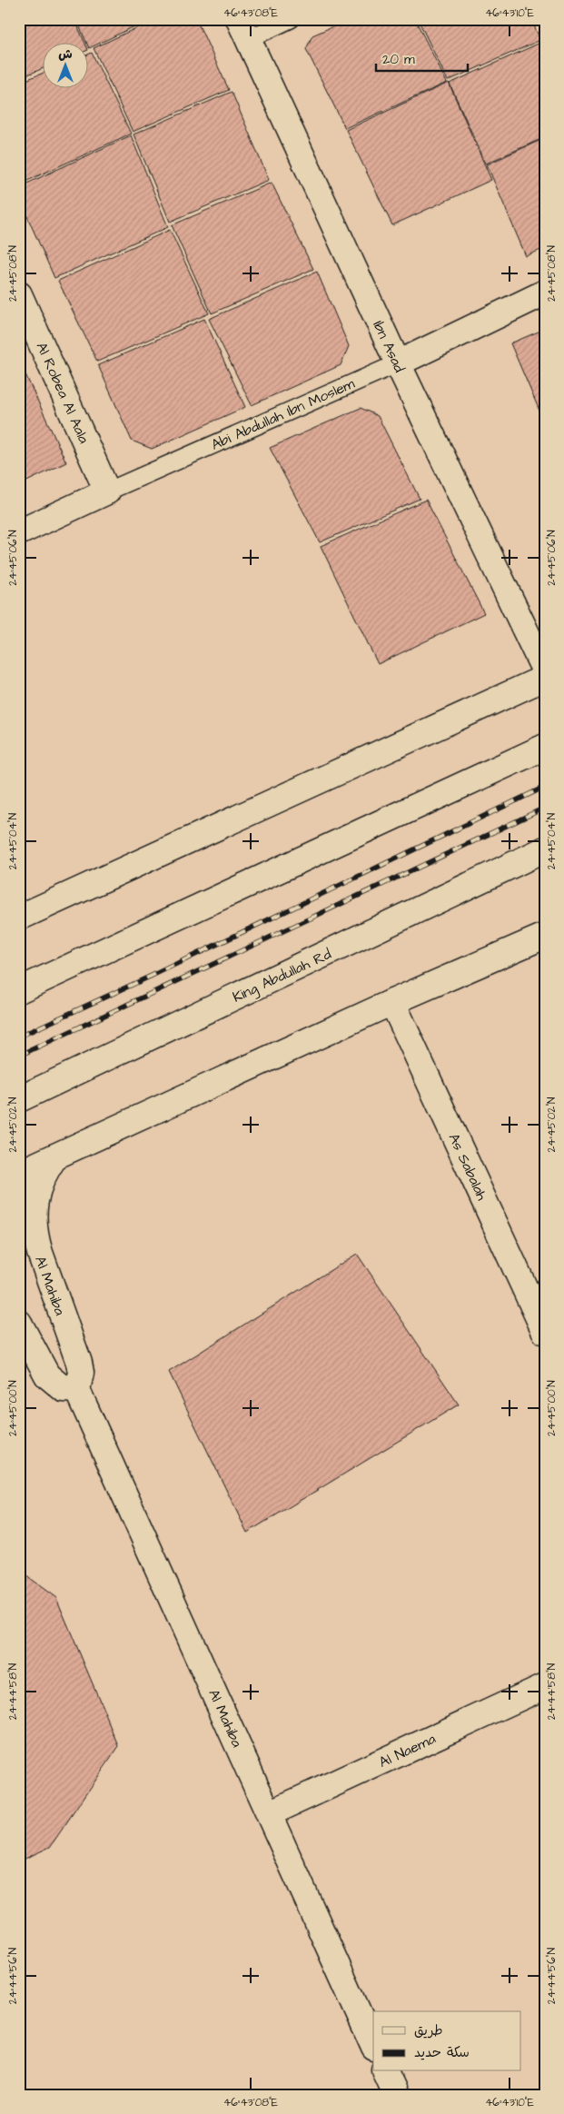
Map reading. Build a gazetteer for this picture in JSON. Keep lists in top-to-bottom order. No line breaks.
{"streets":{"main road":["Ibn Asad","Al Robea Al Aala","Abi Abdullah Ibn Moslem","King Abdullah Rd","As Sabalah","Al Mahiba","Al Naema"]},"crossings":[["Ibn Asad","Abi Abdullah Ibn Moslem"],["Al Robea Al Aala","Abi Abdullah Ibn Moslem"],["Al Mahiba","Al Naema"]],"legend":["طريق","سكة حديد"],"scale_bar":"20 m","north":"top","coordinates":["46°43'08\"E","46°43'10\"E","24°45'08\"N","24°45'06\"N","24°45'04\"N","24°45'02\"N","24°45'00\"N","24°44'58\"N","24°44'56\"N"]}
